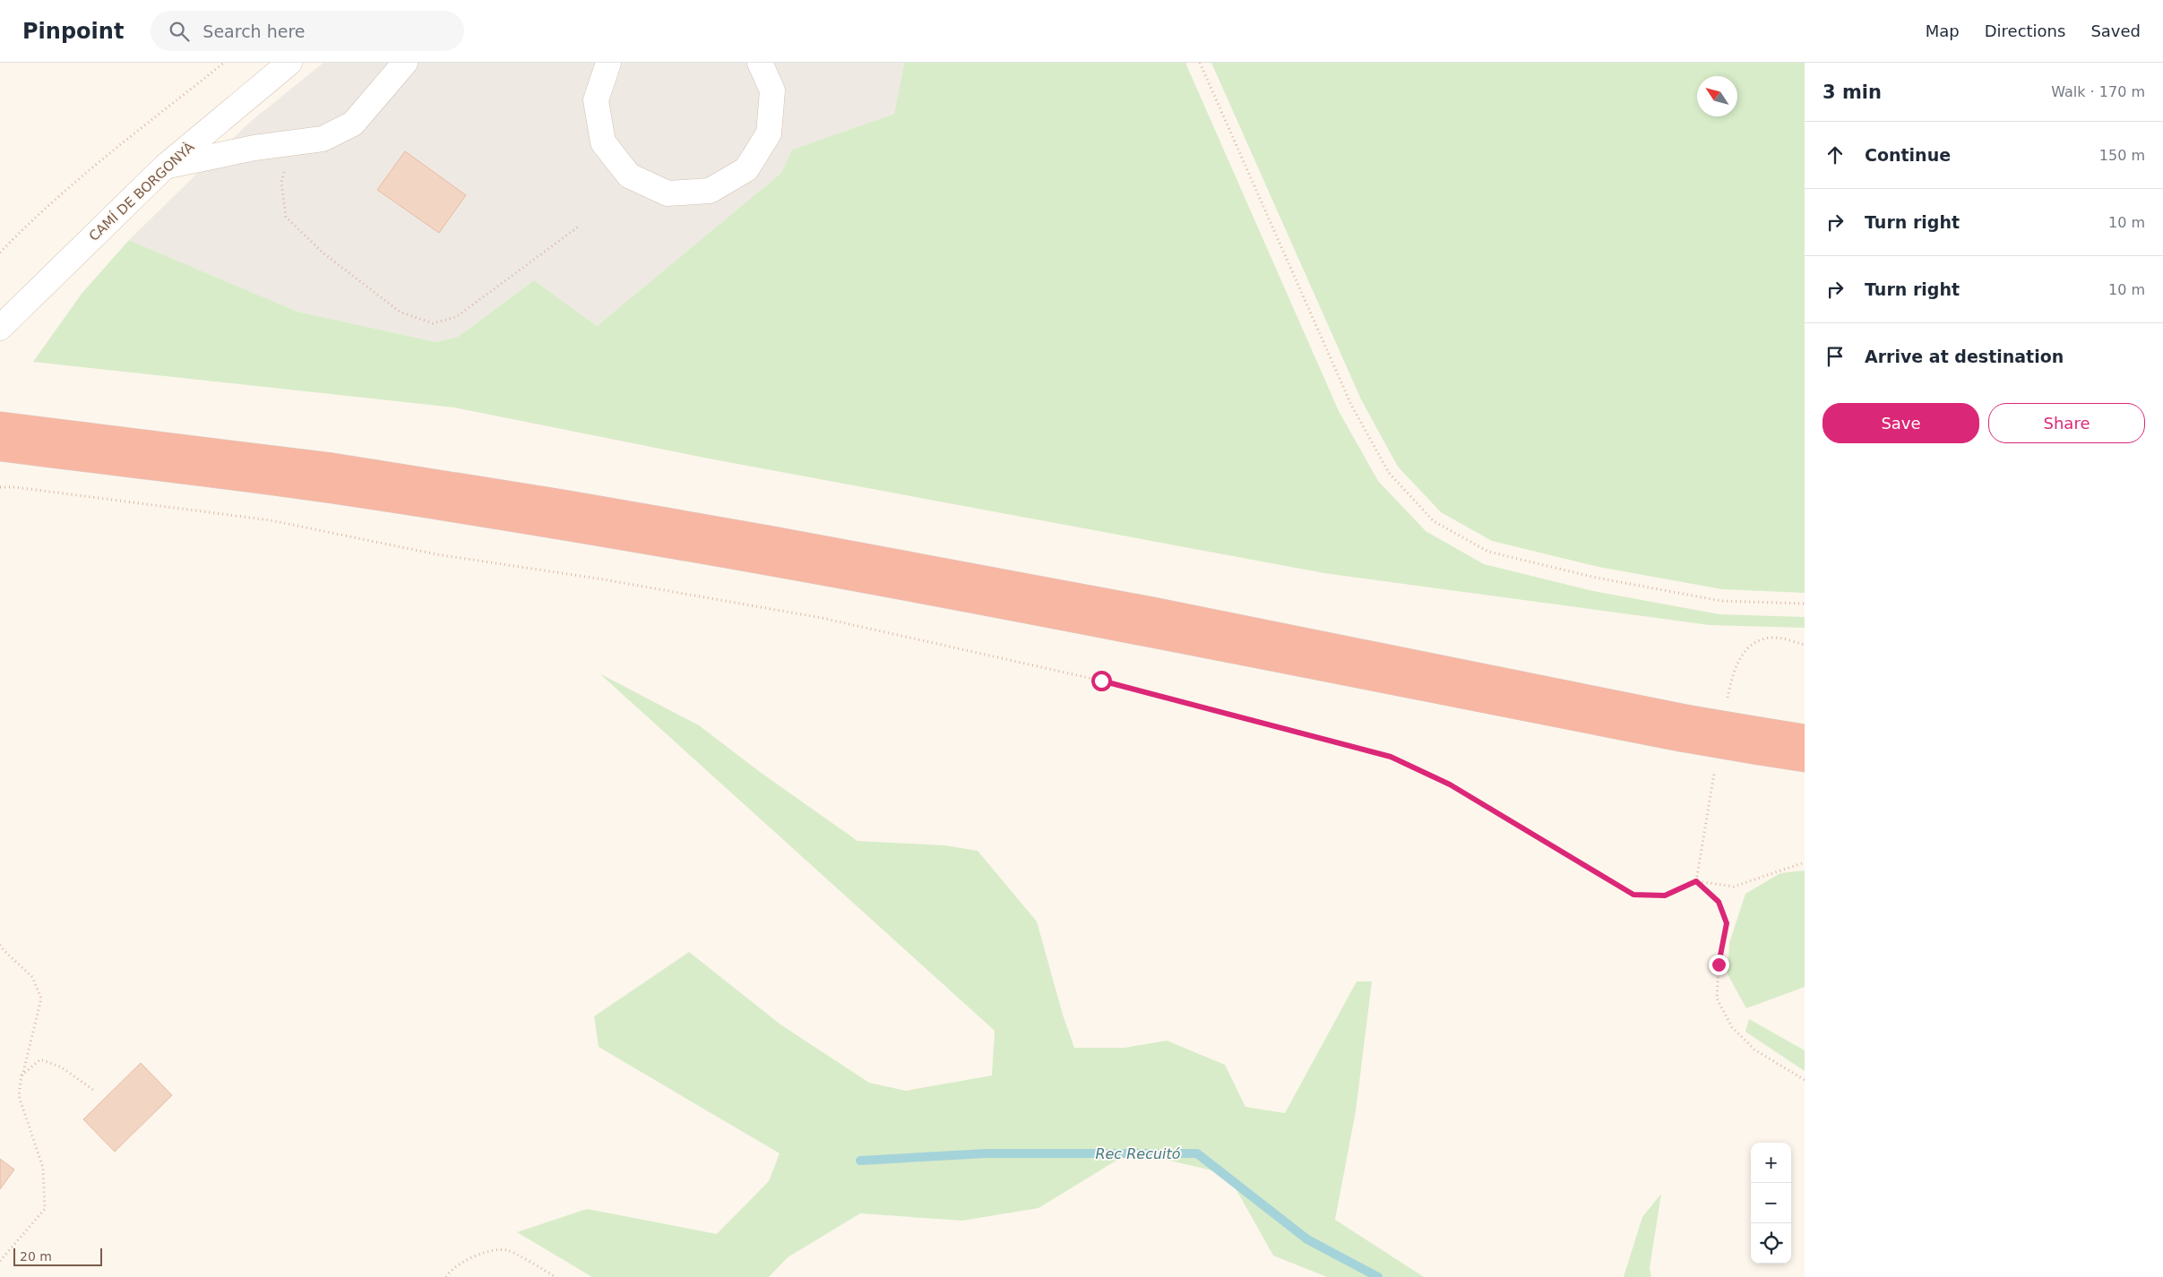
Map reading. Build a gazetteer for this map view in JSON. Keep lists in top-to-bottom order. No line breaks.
{"streets":{"street":["CAMÍ DE BORGONYÀ"]},"water":["Rec Recuitó"],"scale_bar":"20 m","north":"top left","page":{"header":"Pinpoint","search":"Search here","nav":["Map","Directions","Saved"],"heading":["3 min","Walk · 170 m"],"list":[["Continue","150 m"],["Turn right","10 m"],["Turn right","10 m"],"Arrive at destination"],"buttons":["Save","Share"],"map_buttons":["+","−"],"scale":"20 m"}}
